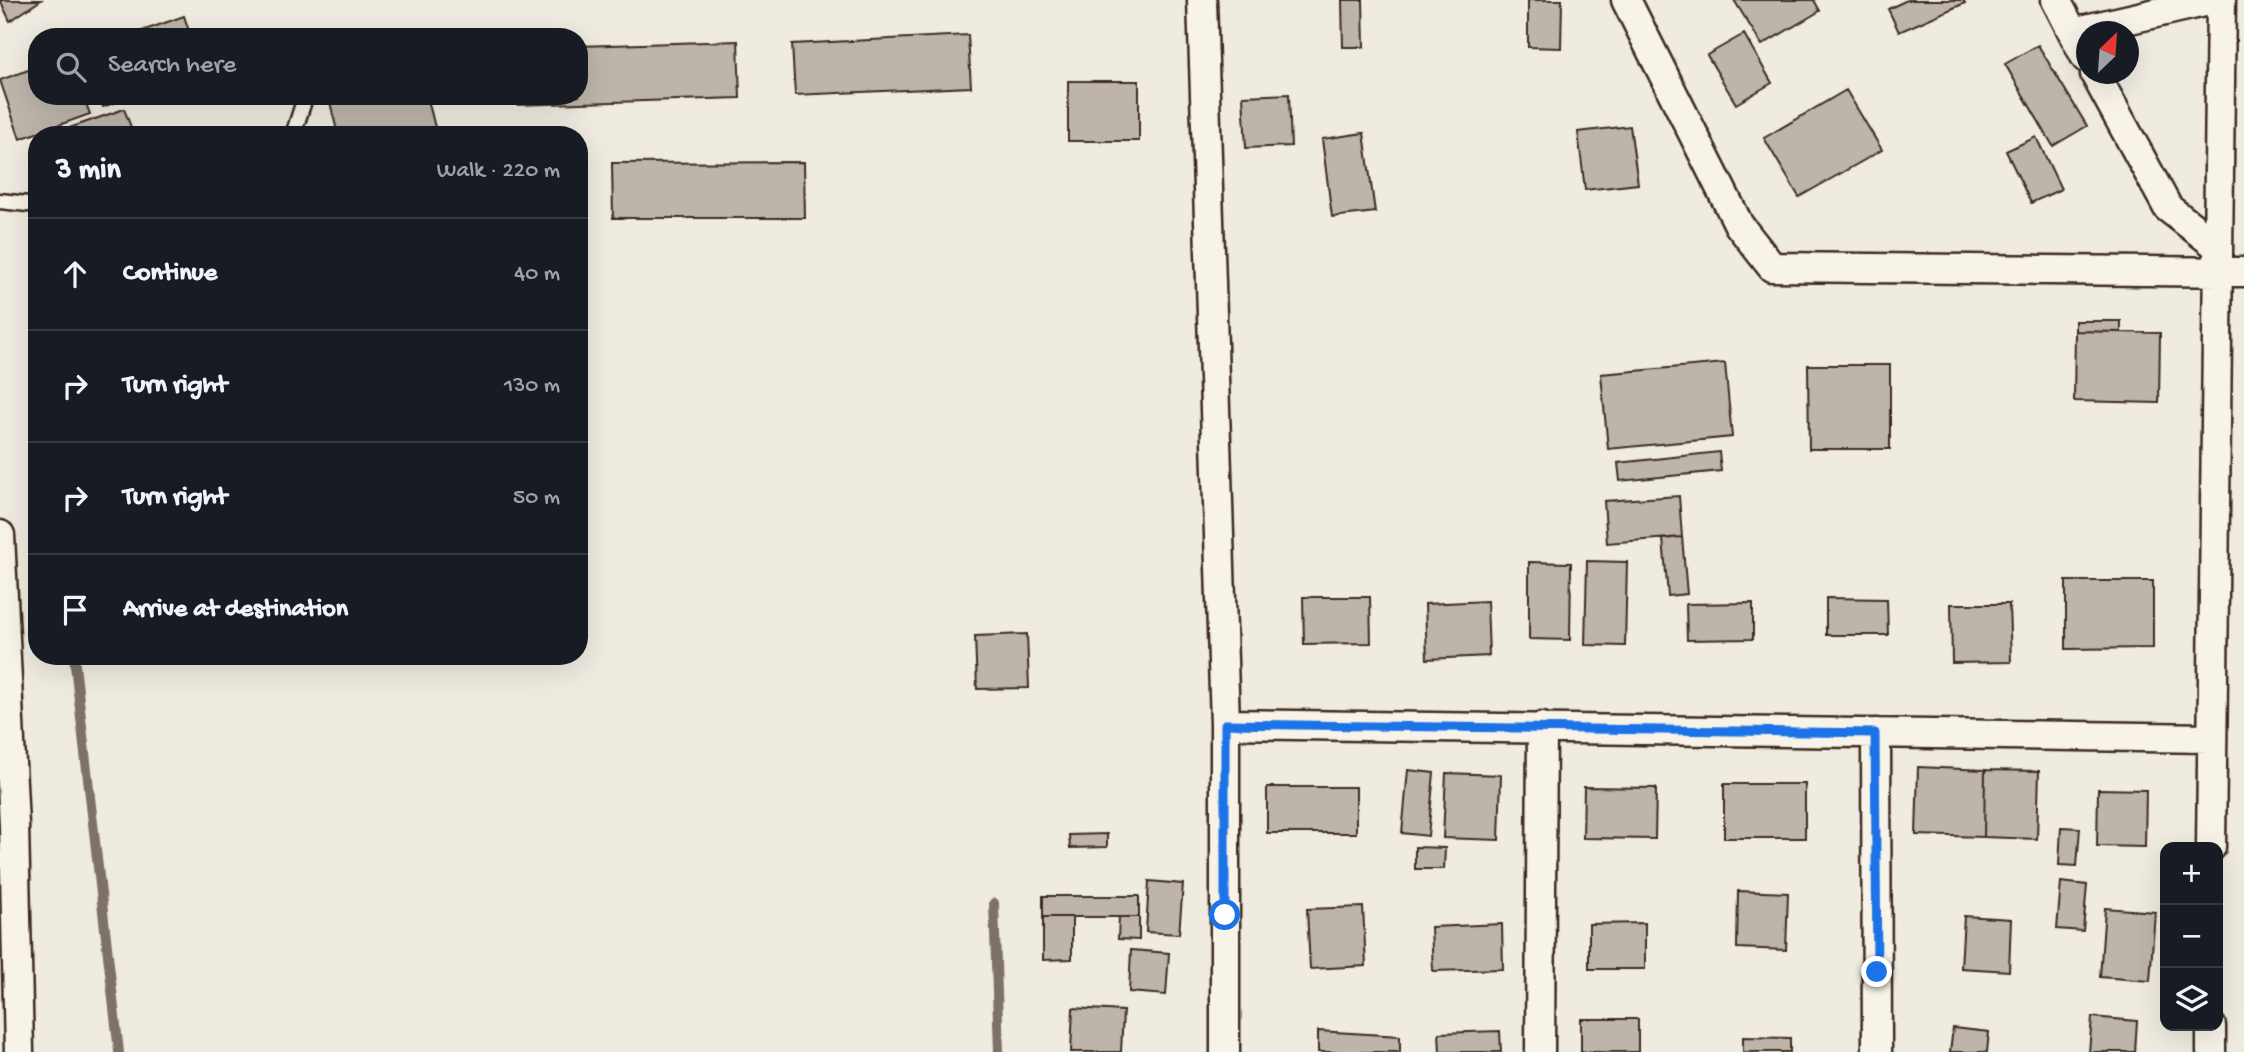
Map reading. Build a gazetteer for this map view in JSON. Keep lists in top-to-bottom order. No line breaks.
{"north":"top right","page":{"search":"Search here","heading":["3 min","Walk · 220 m"],"list":[["Continue","40 m"],["Turn right","130 m"],["Turn right","50 m"],"Arrive at destination"],"map_buttons":["+","−"]}}
